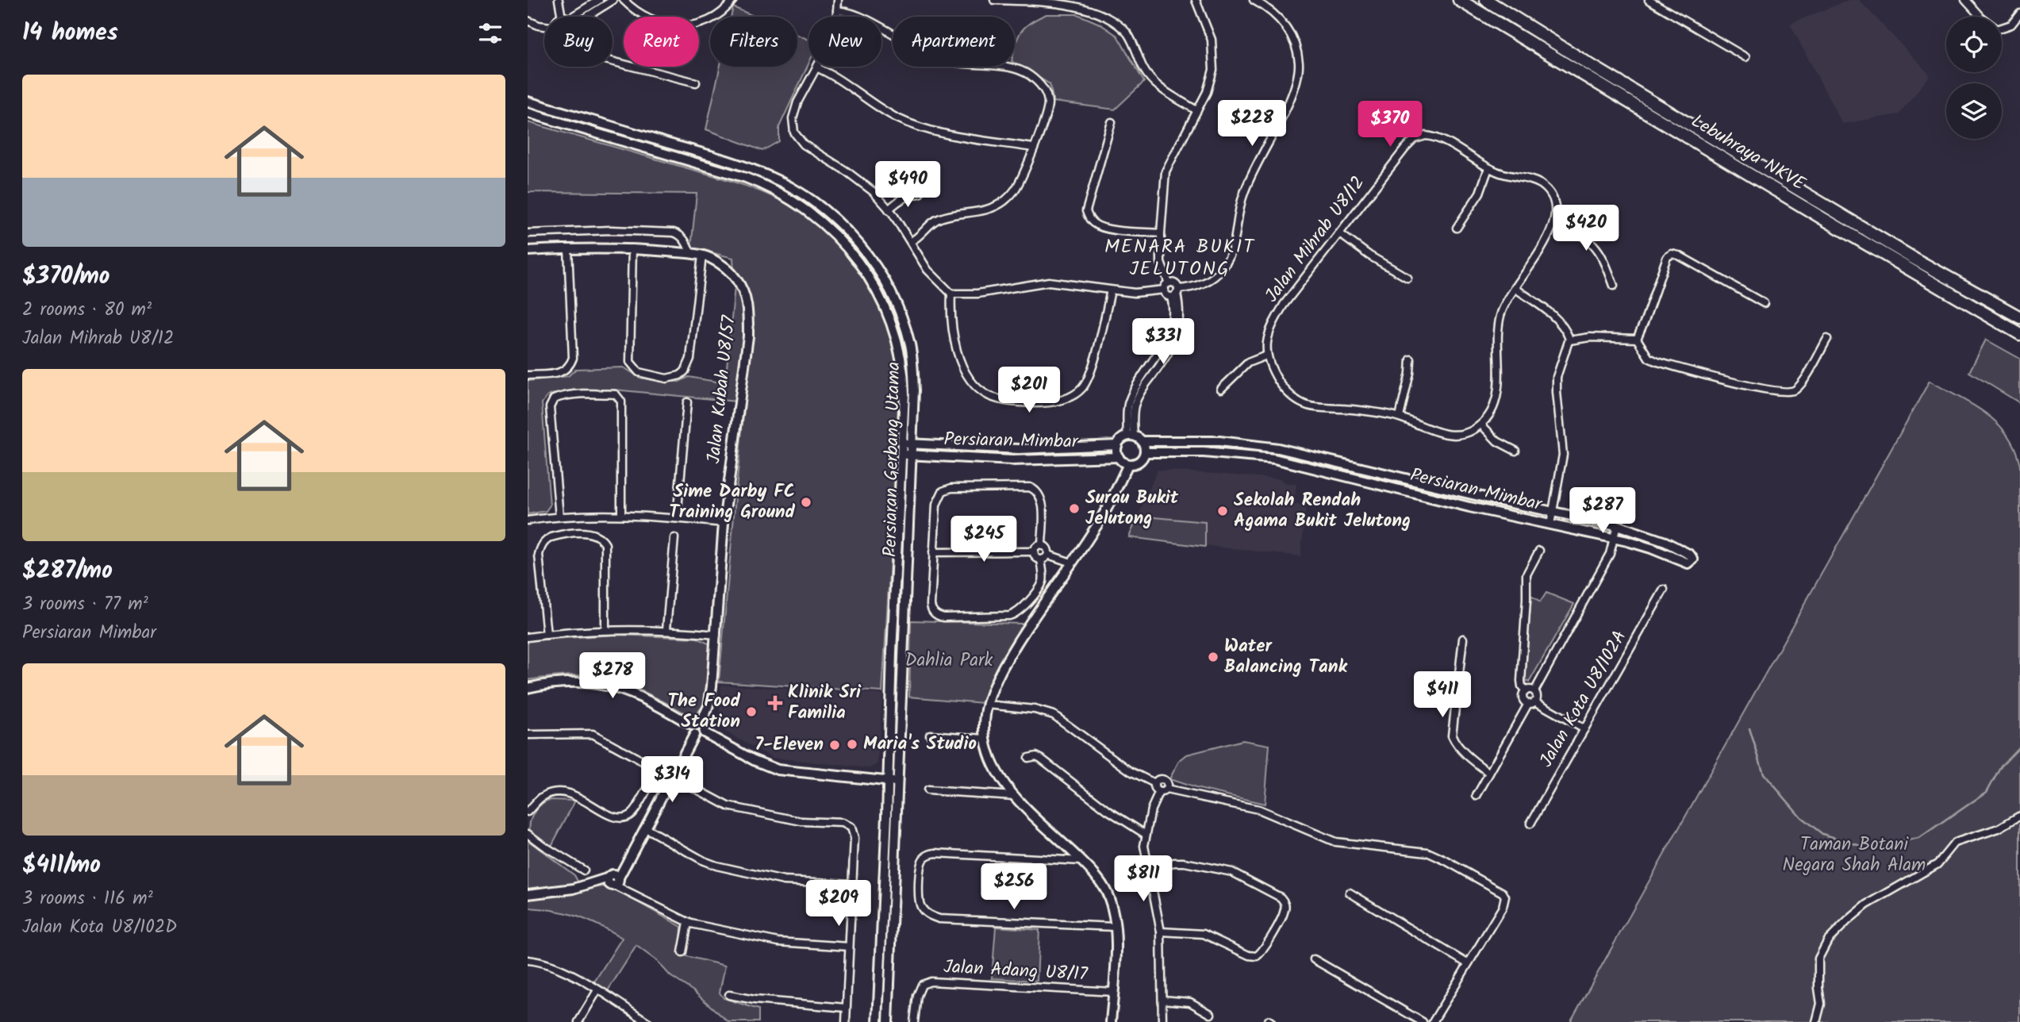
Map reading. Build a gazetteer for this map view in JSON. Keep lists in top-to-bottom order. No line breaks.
{"streets":{"highway":["Lebuhraya NKVE"],"street":["Jalan Mihrab U8/12","Jalan Kubah U8/57","Persiaran Mimbar","Persiaran Gerbang Utama","Jalan Kota U8/102A","Jalan Adang U8/17"]},"crossings":[["Persiaran Mimbar","Persiaran Gerbang Utama"]],"districts":["MENARA BUKIT JELUTONG"],"parks":["Dahlia Park","Taman Botani Negara Shah Alam"],"places":{"other":["Sime Darby FC Training Ground","Surau Bukit Jelutong","Sekolah Rendah Agama Bukit Jelutong","Water Balancing Tank","The Food Station","Maria's Studio","7-Eleven"],"health":["Klinik Sri Familia"]},"page":{"heading":"14 homes","chip":["Buy","Rent","Filters","New","Apartment"],"list":[{"name":"$370/mo","note":"2 rooms · 80 m² · Jalan Mihrab U8/12"},{"name":"$287/mo","note":"3 rooms · 77 m² · Persiaran Mimbar"},{"name":"$411/mo","note":"3 rooms · 116 m² · Jalan Kota U8/102D"}],"price":["$228","$370","$490","$420","$331","$201","$287","$245","$278","$411","$314","$811","$256","$209"]}}
